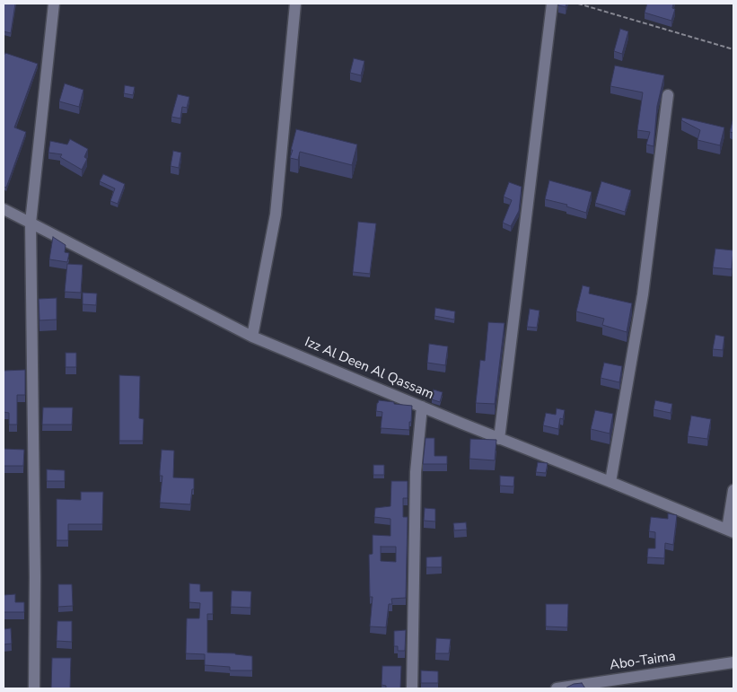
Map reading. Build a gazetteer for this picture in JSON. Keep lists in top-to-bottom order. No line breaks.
{"streets":{"street":["Izz Al Deen Al Qassam","Abo-Taima"]}}
